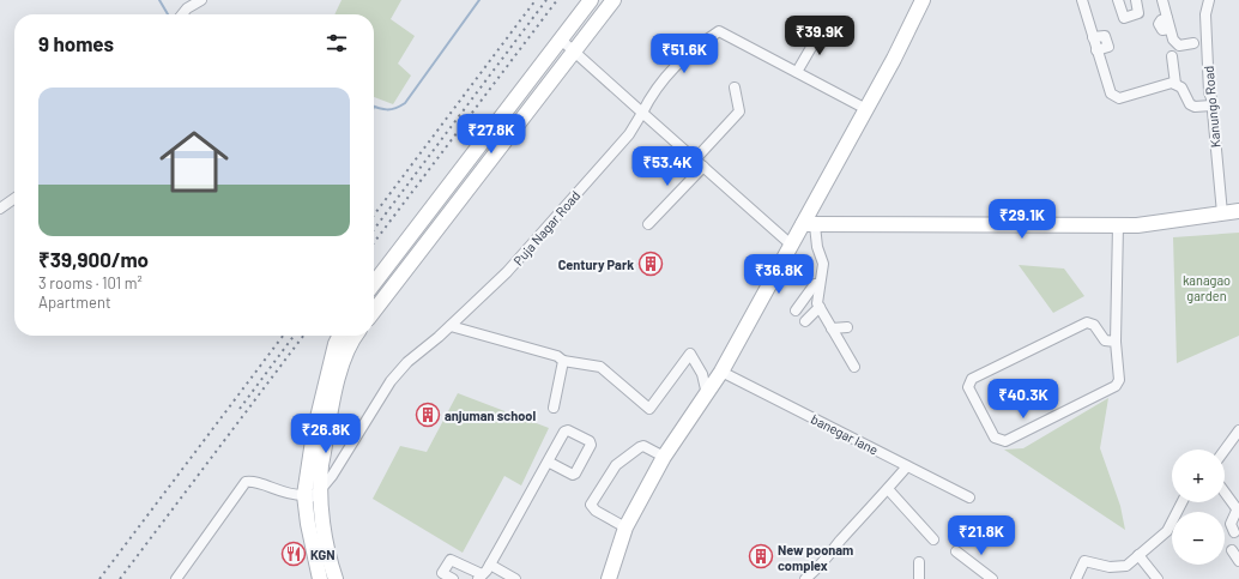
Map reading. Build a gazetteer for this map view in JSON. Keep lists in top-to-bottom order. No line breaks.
{"streets":{"street":["Kanungo Road","Puja Nagar Road","banegar lane"]},"parks":["kanagao garden"],"places":{"building":["Century Park","anjuman school","New poonam complex"],"restaurant":["KGN"]},"page":{"heading":"9 homes","price":["₹39.9K","₹51.6K","₹27.8K","₹53.4K","₹29.1K","₹36.8K","₹40.3K","₹26.8K","₹21.8K"],"list":[{"name":"₹39,900/mo","note":"3 rooms · 101 m² · Apartment"}],"map_buttons":["+","−"]}}
